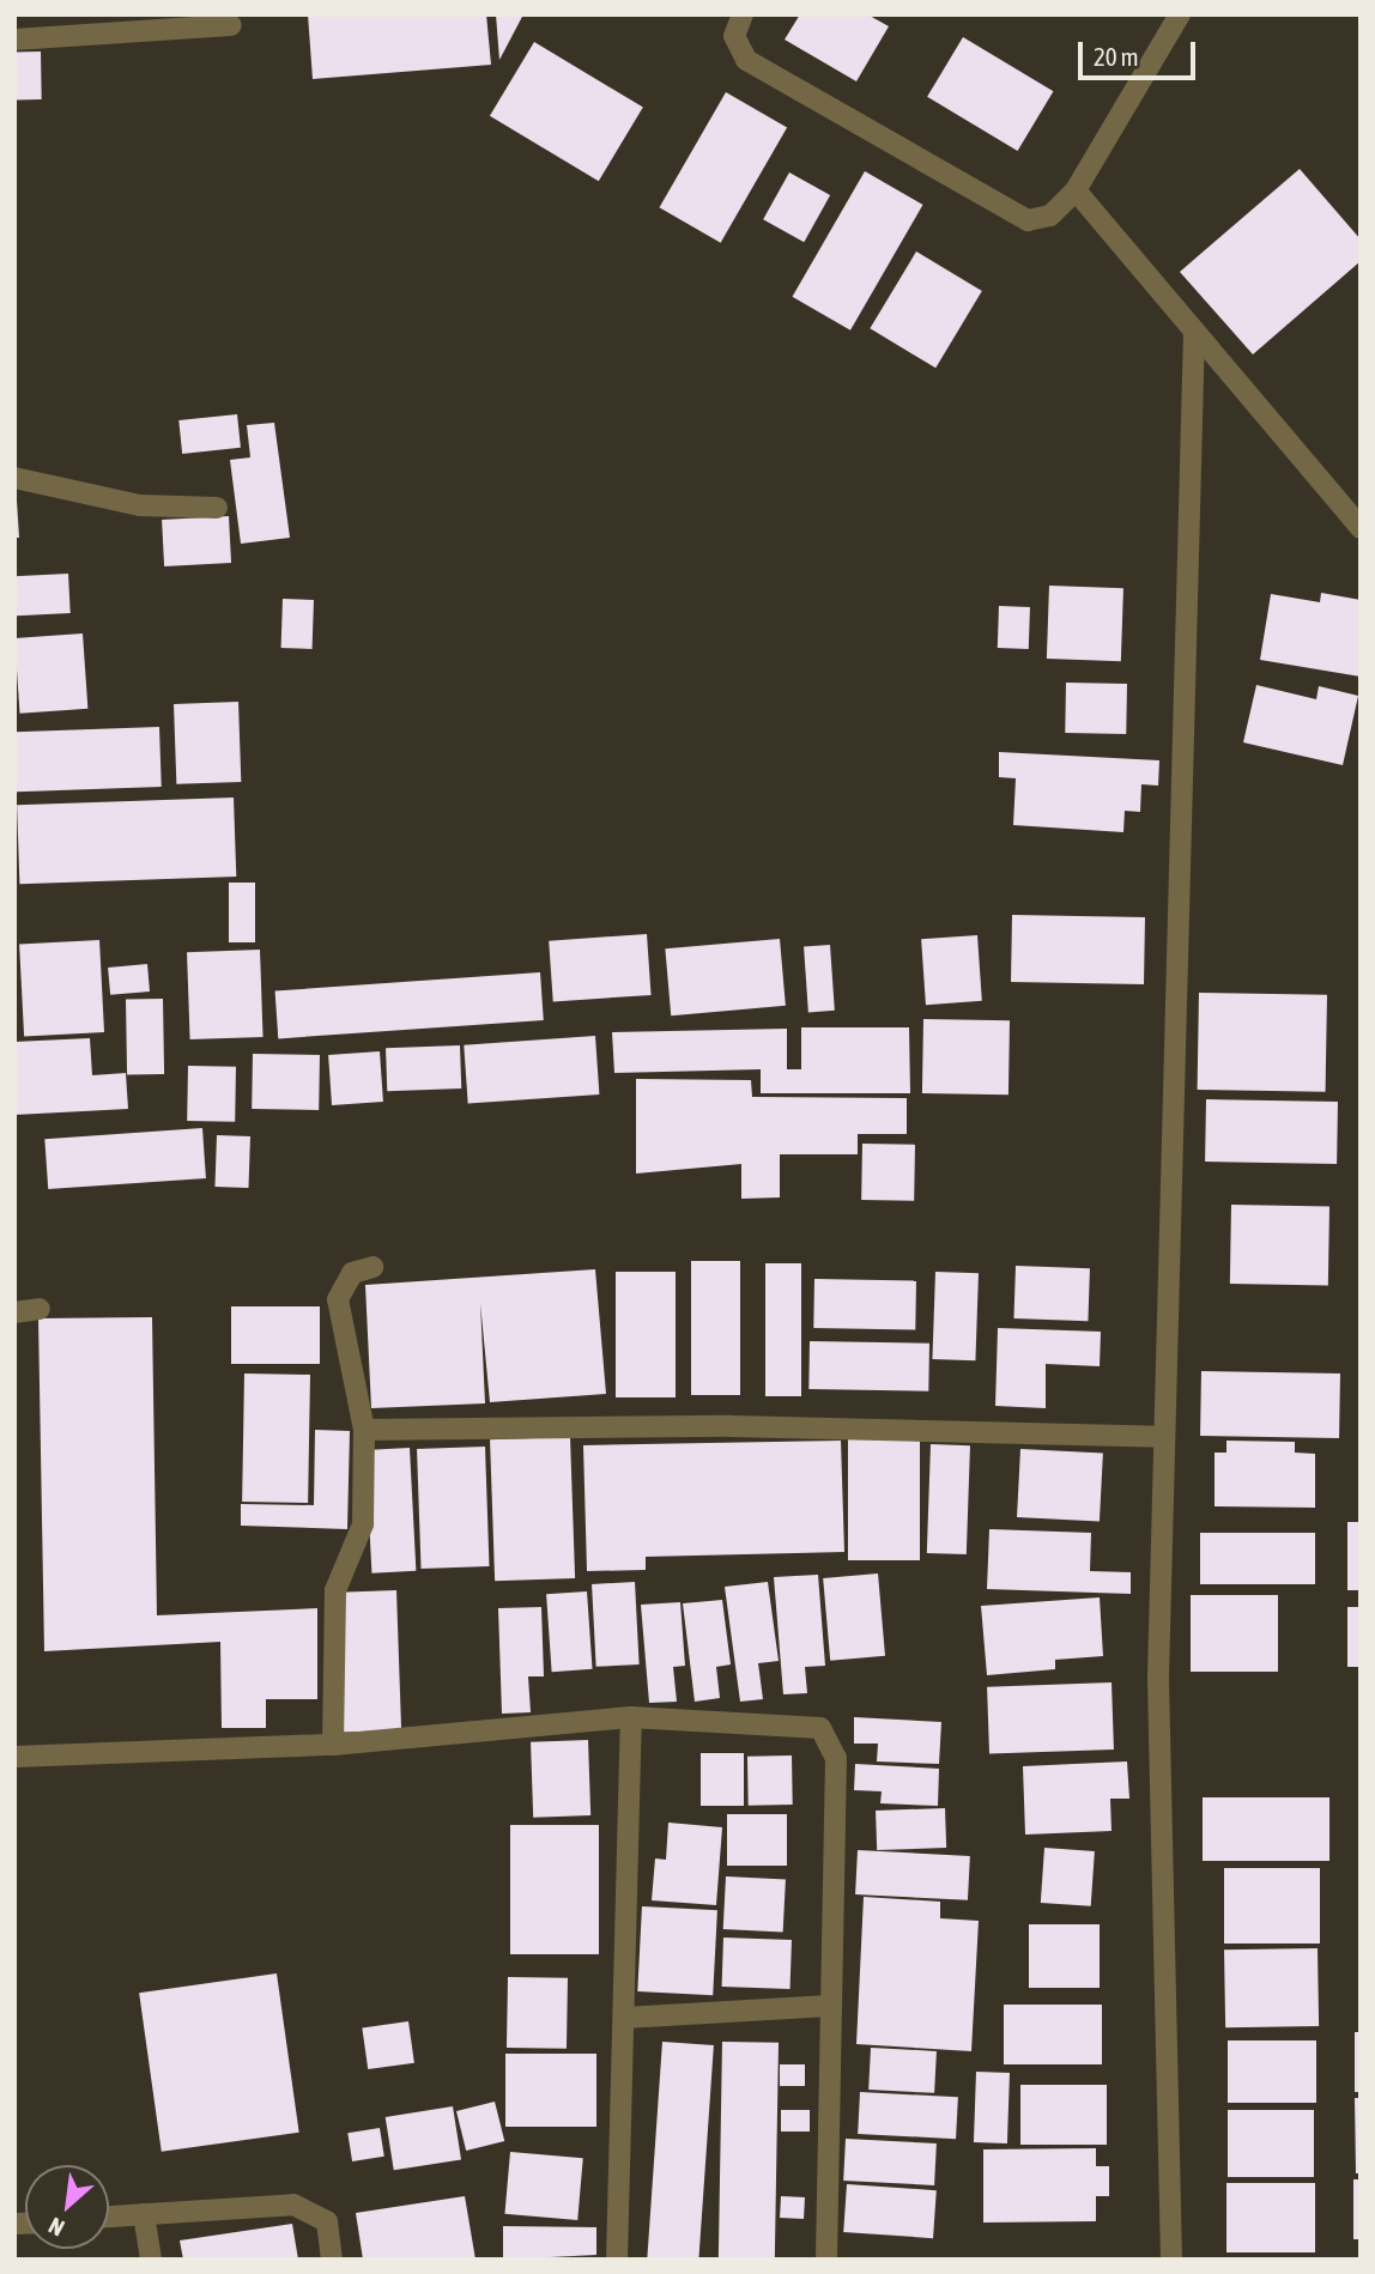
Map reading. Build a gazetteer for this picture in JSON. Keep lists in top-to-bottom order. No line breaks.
{"scale_bar":"20 m","north":"bottom left"}
